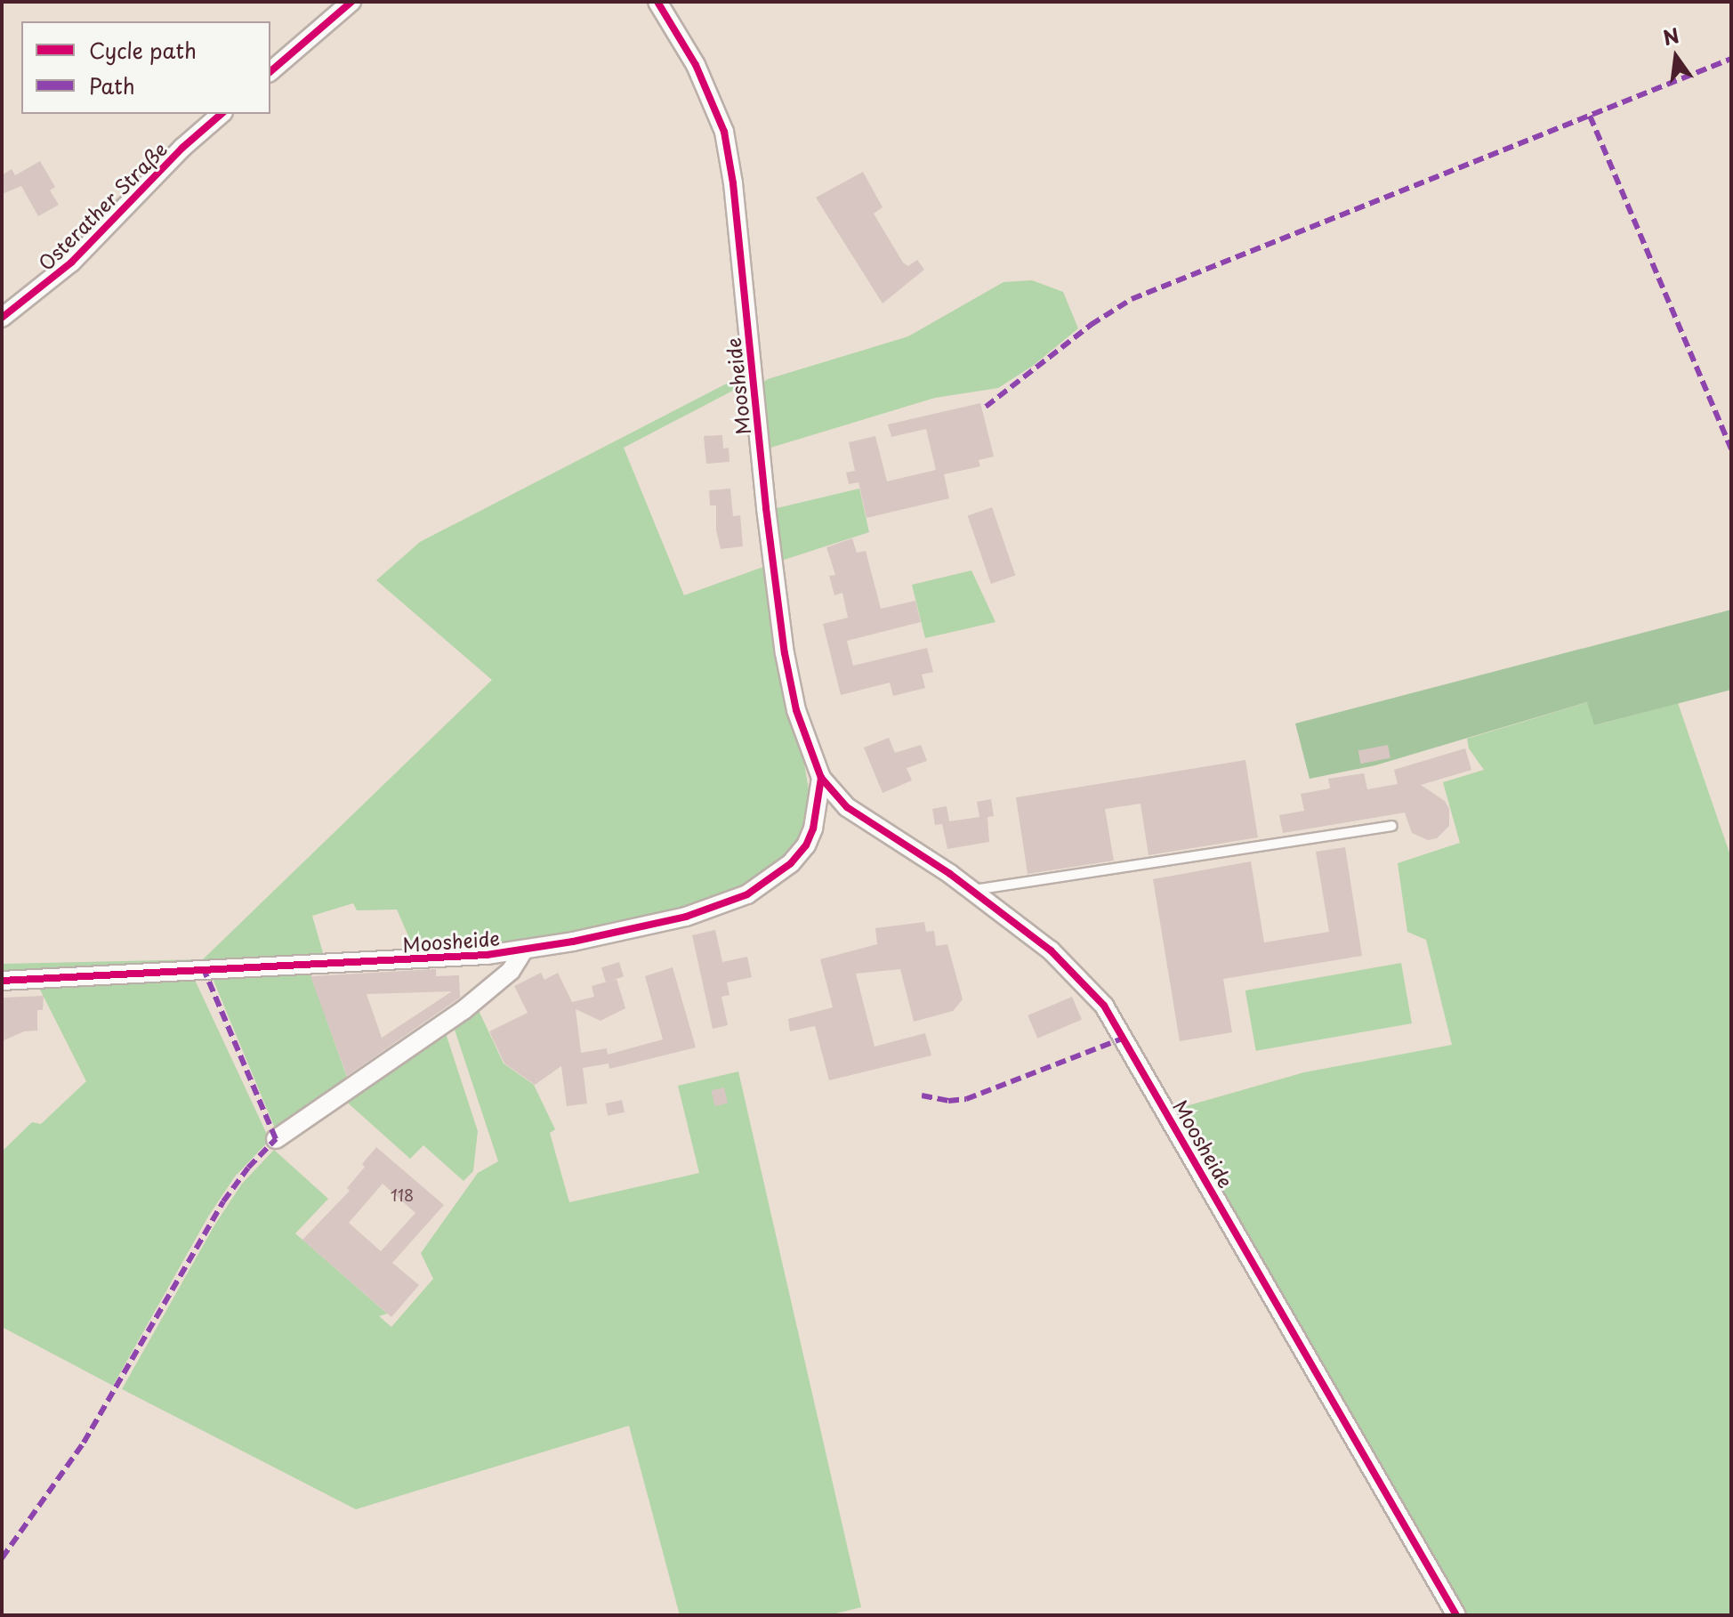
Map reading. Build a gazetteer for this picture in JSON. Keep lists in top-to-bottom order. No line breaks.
{"streets":{"street":["Osterather Straße","Moosheide"]},"house_numbers":["118"],"legend":["Cycle path","Path"],"north":"top"}
